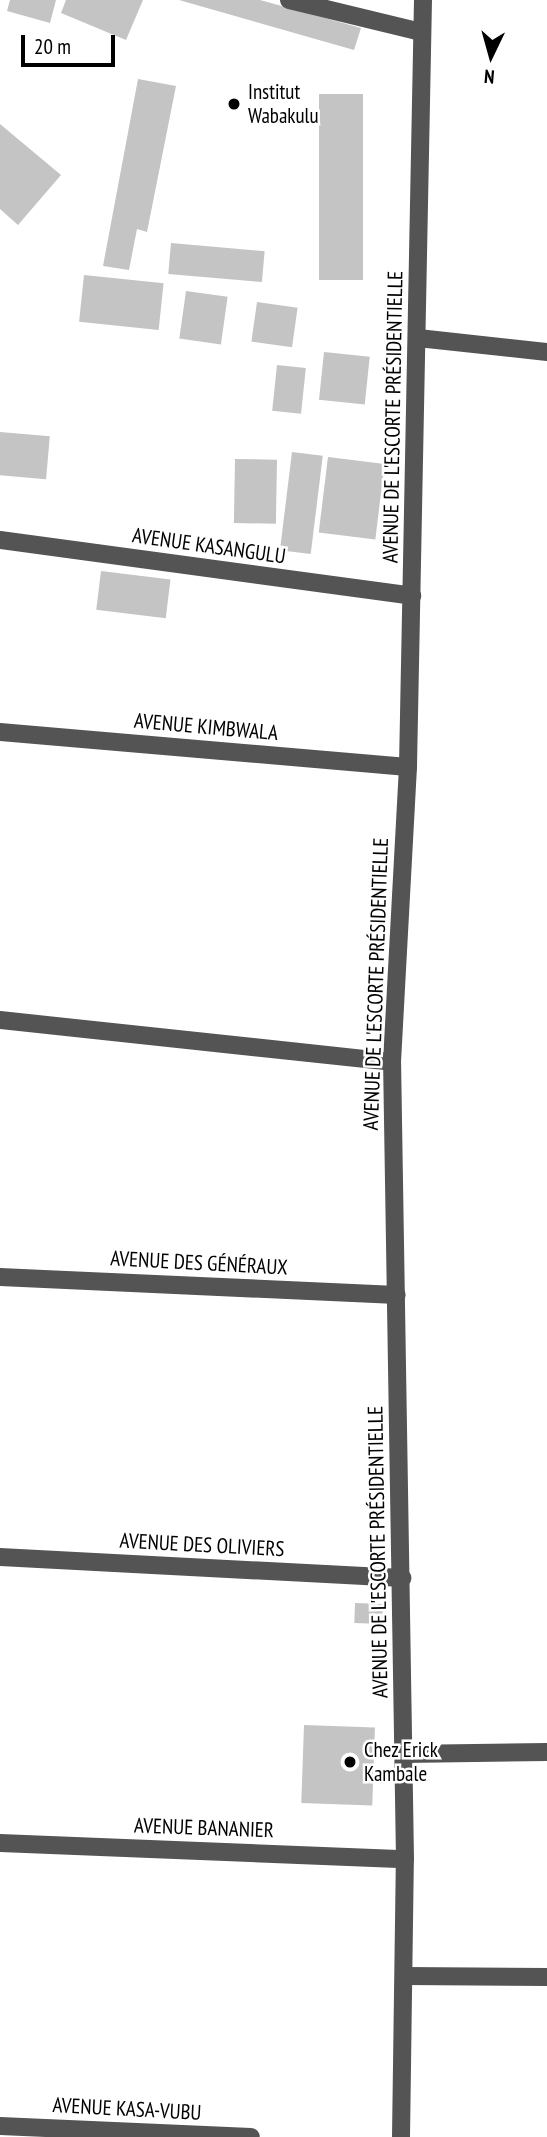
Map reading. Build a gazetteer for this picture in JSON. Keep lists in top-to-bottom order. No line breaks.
{"streets":{"street":["AVENUE DE L'ESCORTE PRÉSIDENTIELLE","AVENUE KASANGULU","AVENUE KIMBWALA","AVENUE DES GÉNÉRAUX","AVENUE DES OLIVIERS","AVENUE BANANIER","AVENUE KASA-VUBU"]},"crossings":[["AVENUE DE L'ESCORTE PRÉSIDENTIELLE","AVENUE KASANGULU"],["AVENUE DE L'ESCORTE PRÉSIDENTIELLE","AVENUE KIMBWALA"],["AVENUE DE L'ESCORTE PRÉSIDENTIELLE","AVENUE DES GÉNÉRAUX"],["AVENUE DE L'ESCORTE PRÉSIDENTIELLE","AVENUE DES OLIVIERS"],["AVENUE DE L'ESCORTE PRÉSIDENTIELLE","AVENUE BANANIER"]],"places":["Institut Wabakulu","Chez Erick Kambale"],"scale_bar":"20 m","north":"bottom"}
